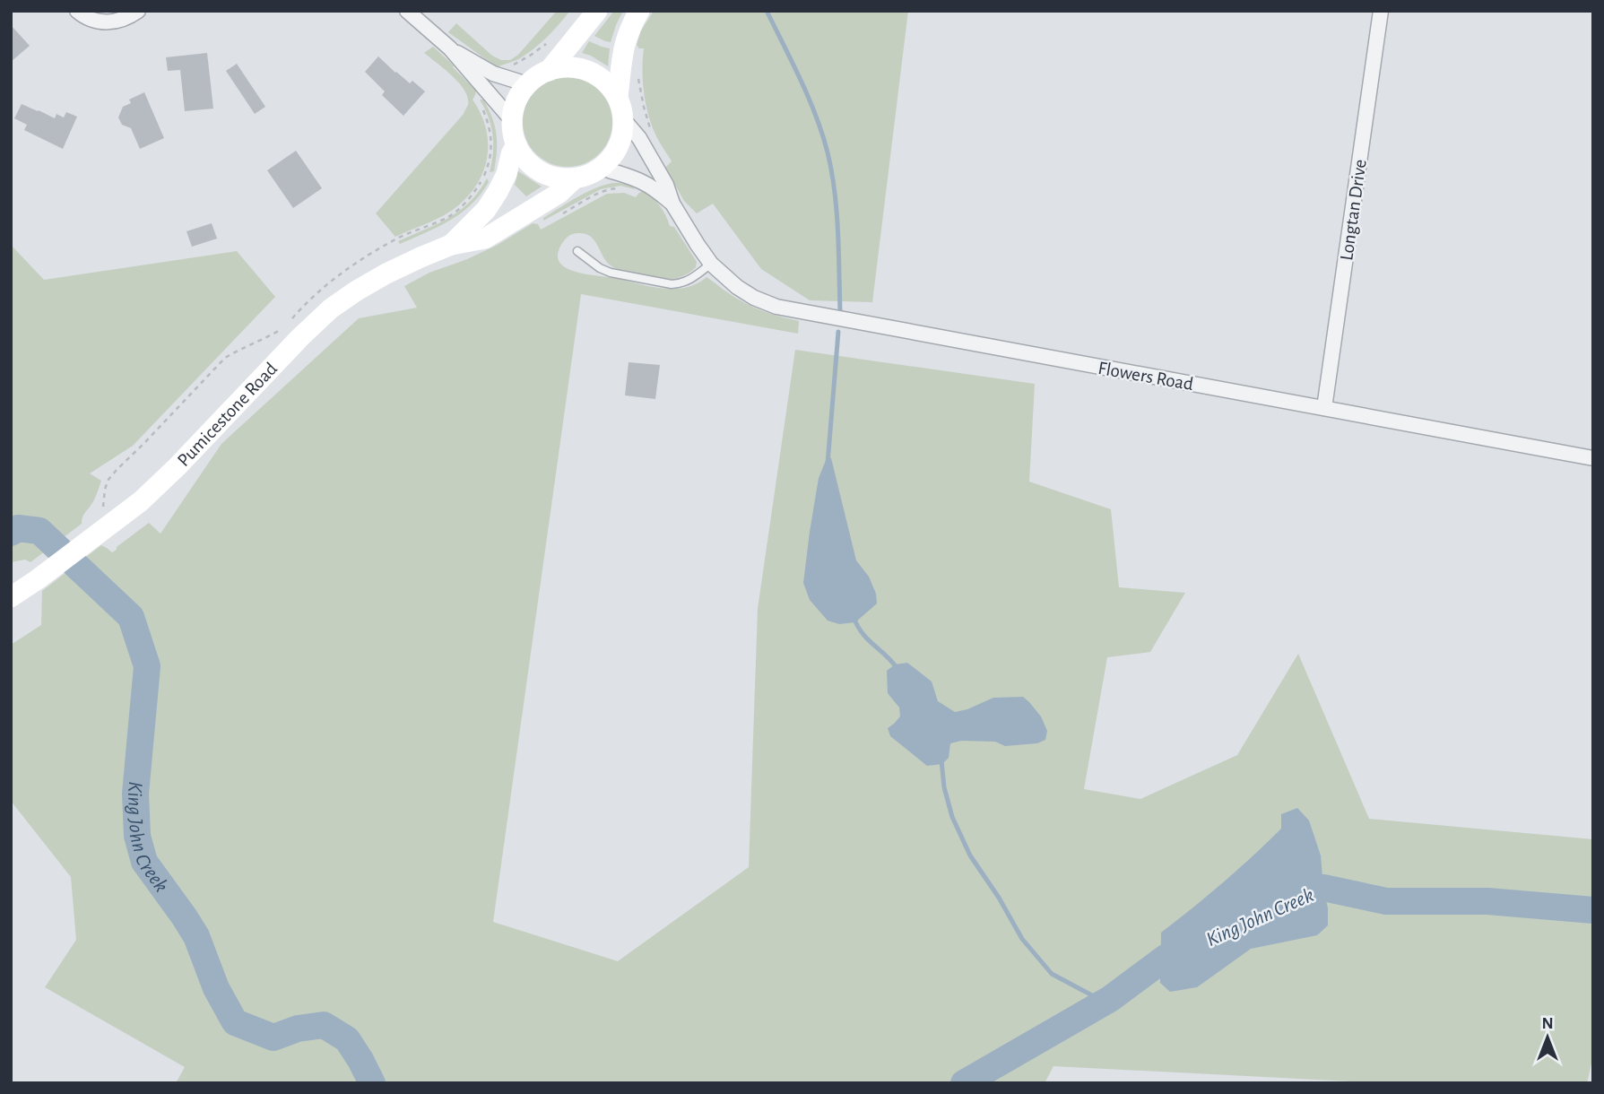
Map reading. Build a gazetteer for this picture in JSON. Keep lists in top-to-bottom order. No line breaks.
{"streets":{"main road":["Pumicestone Road"],"street":["Longtan Drive","Flowers Road"]},"crossings":[["Longtan Drive","Flowers Road"],["Flowers Road","Pumicestone Road"]],"water":["King John Creek"],"north":"top"}
